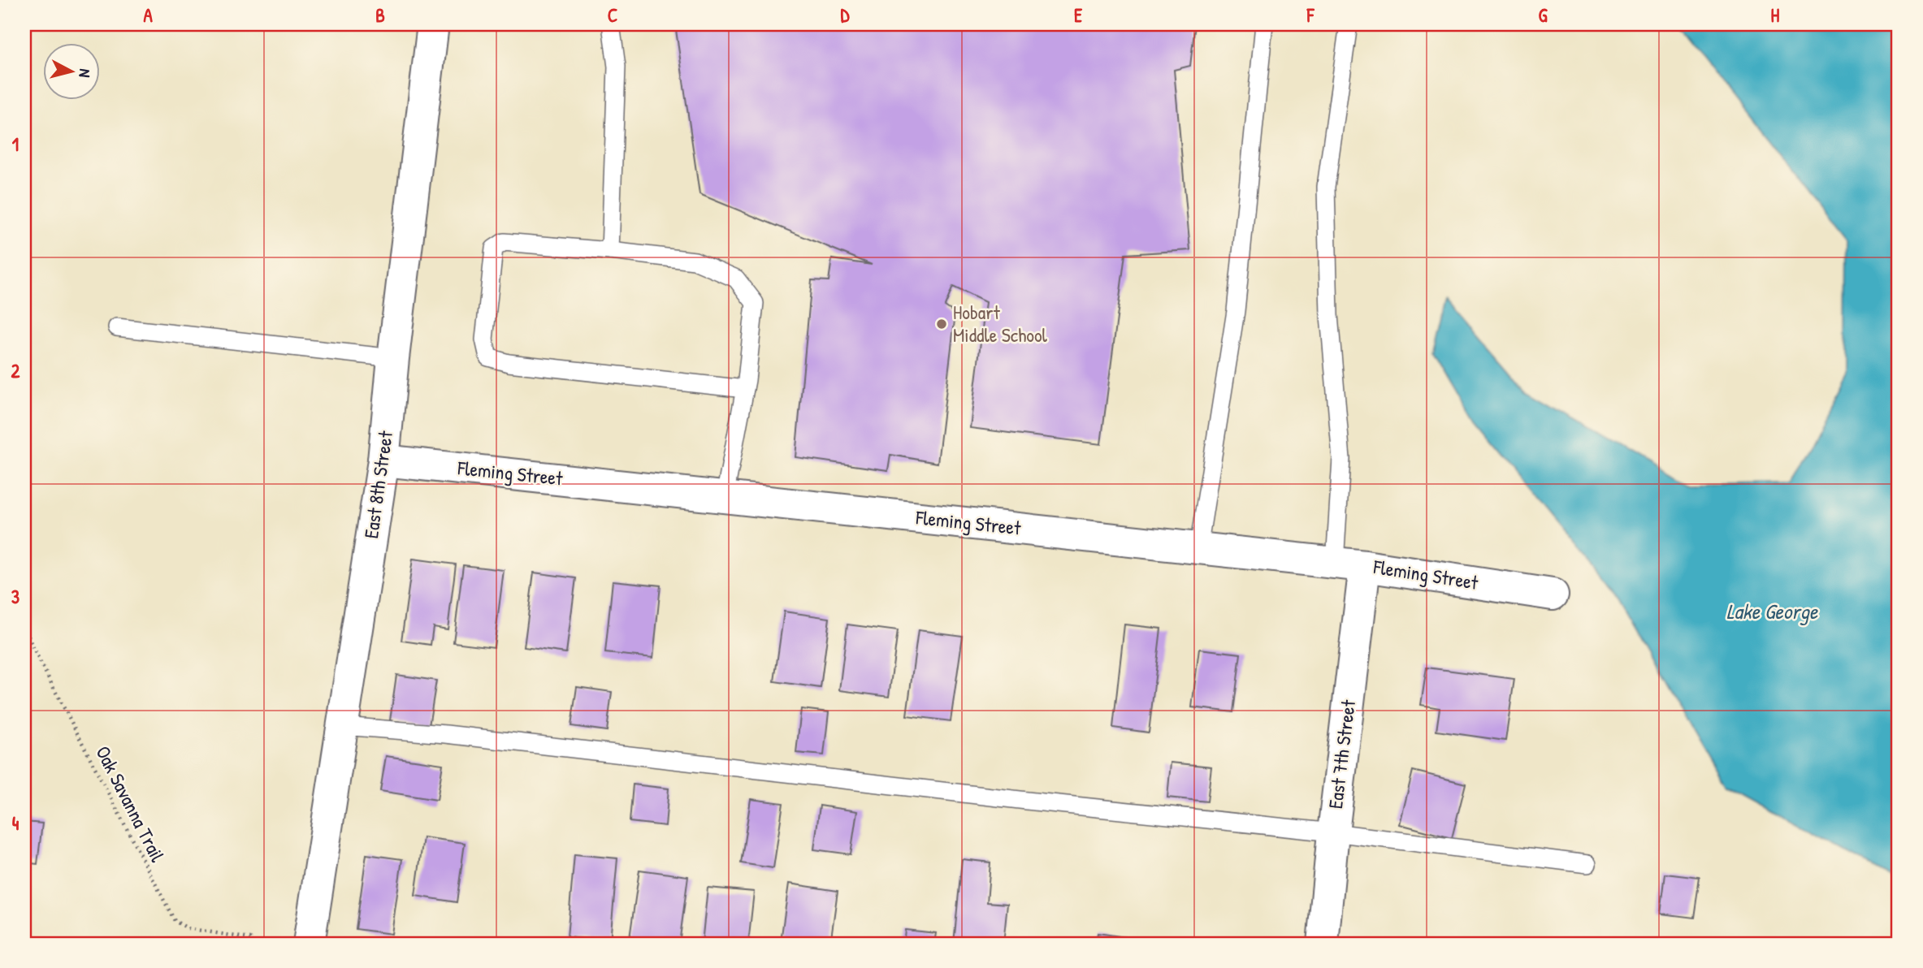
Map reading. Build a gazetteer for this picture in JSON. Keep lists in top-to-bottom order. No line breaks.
{"streets":{"street":["Fleming Street","East 8th Street","East 7th Street"],"path":["Oak Savanna Trail"]},"crossings":[["Fleming Street","East 8th Street"],["Fleming Street","East 7th Street"]],"water":["Lake George"],"places":["Hobart Middle School"],"north":"right","grid":{"columns":["A","B","C","D","E","F","G","H"],"rows":["1","2","3","4"]}}
